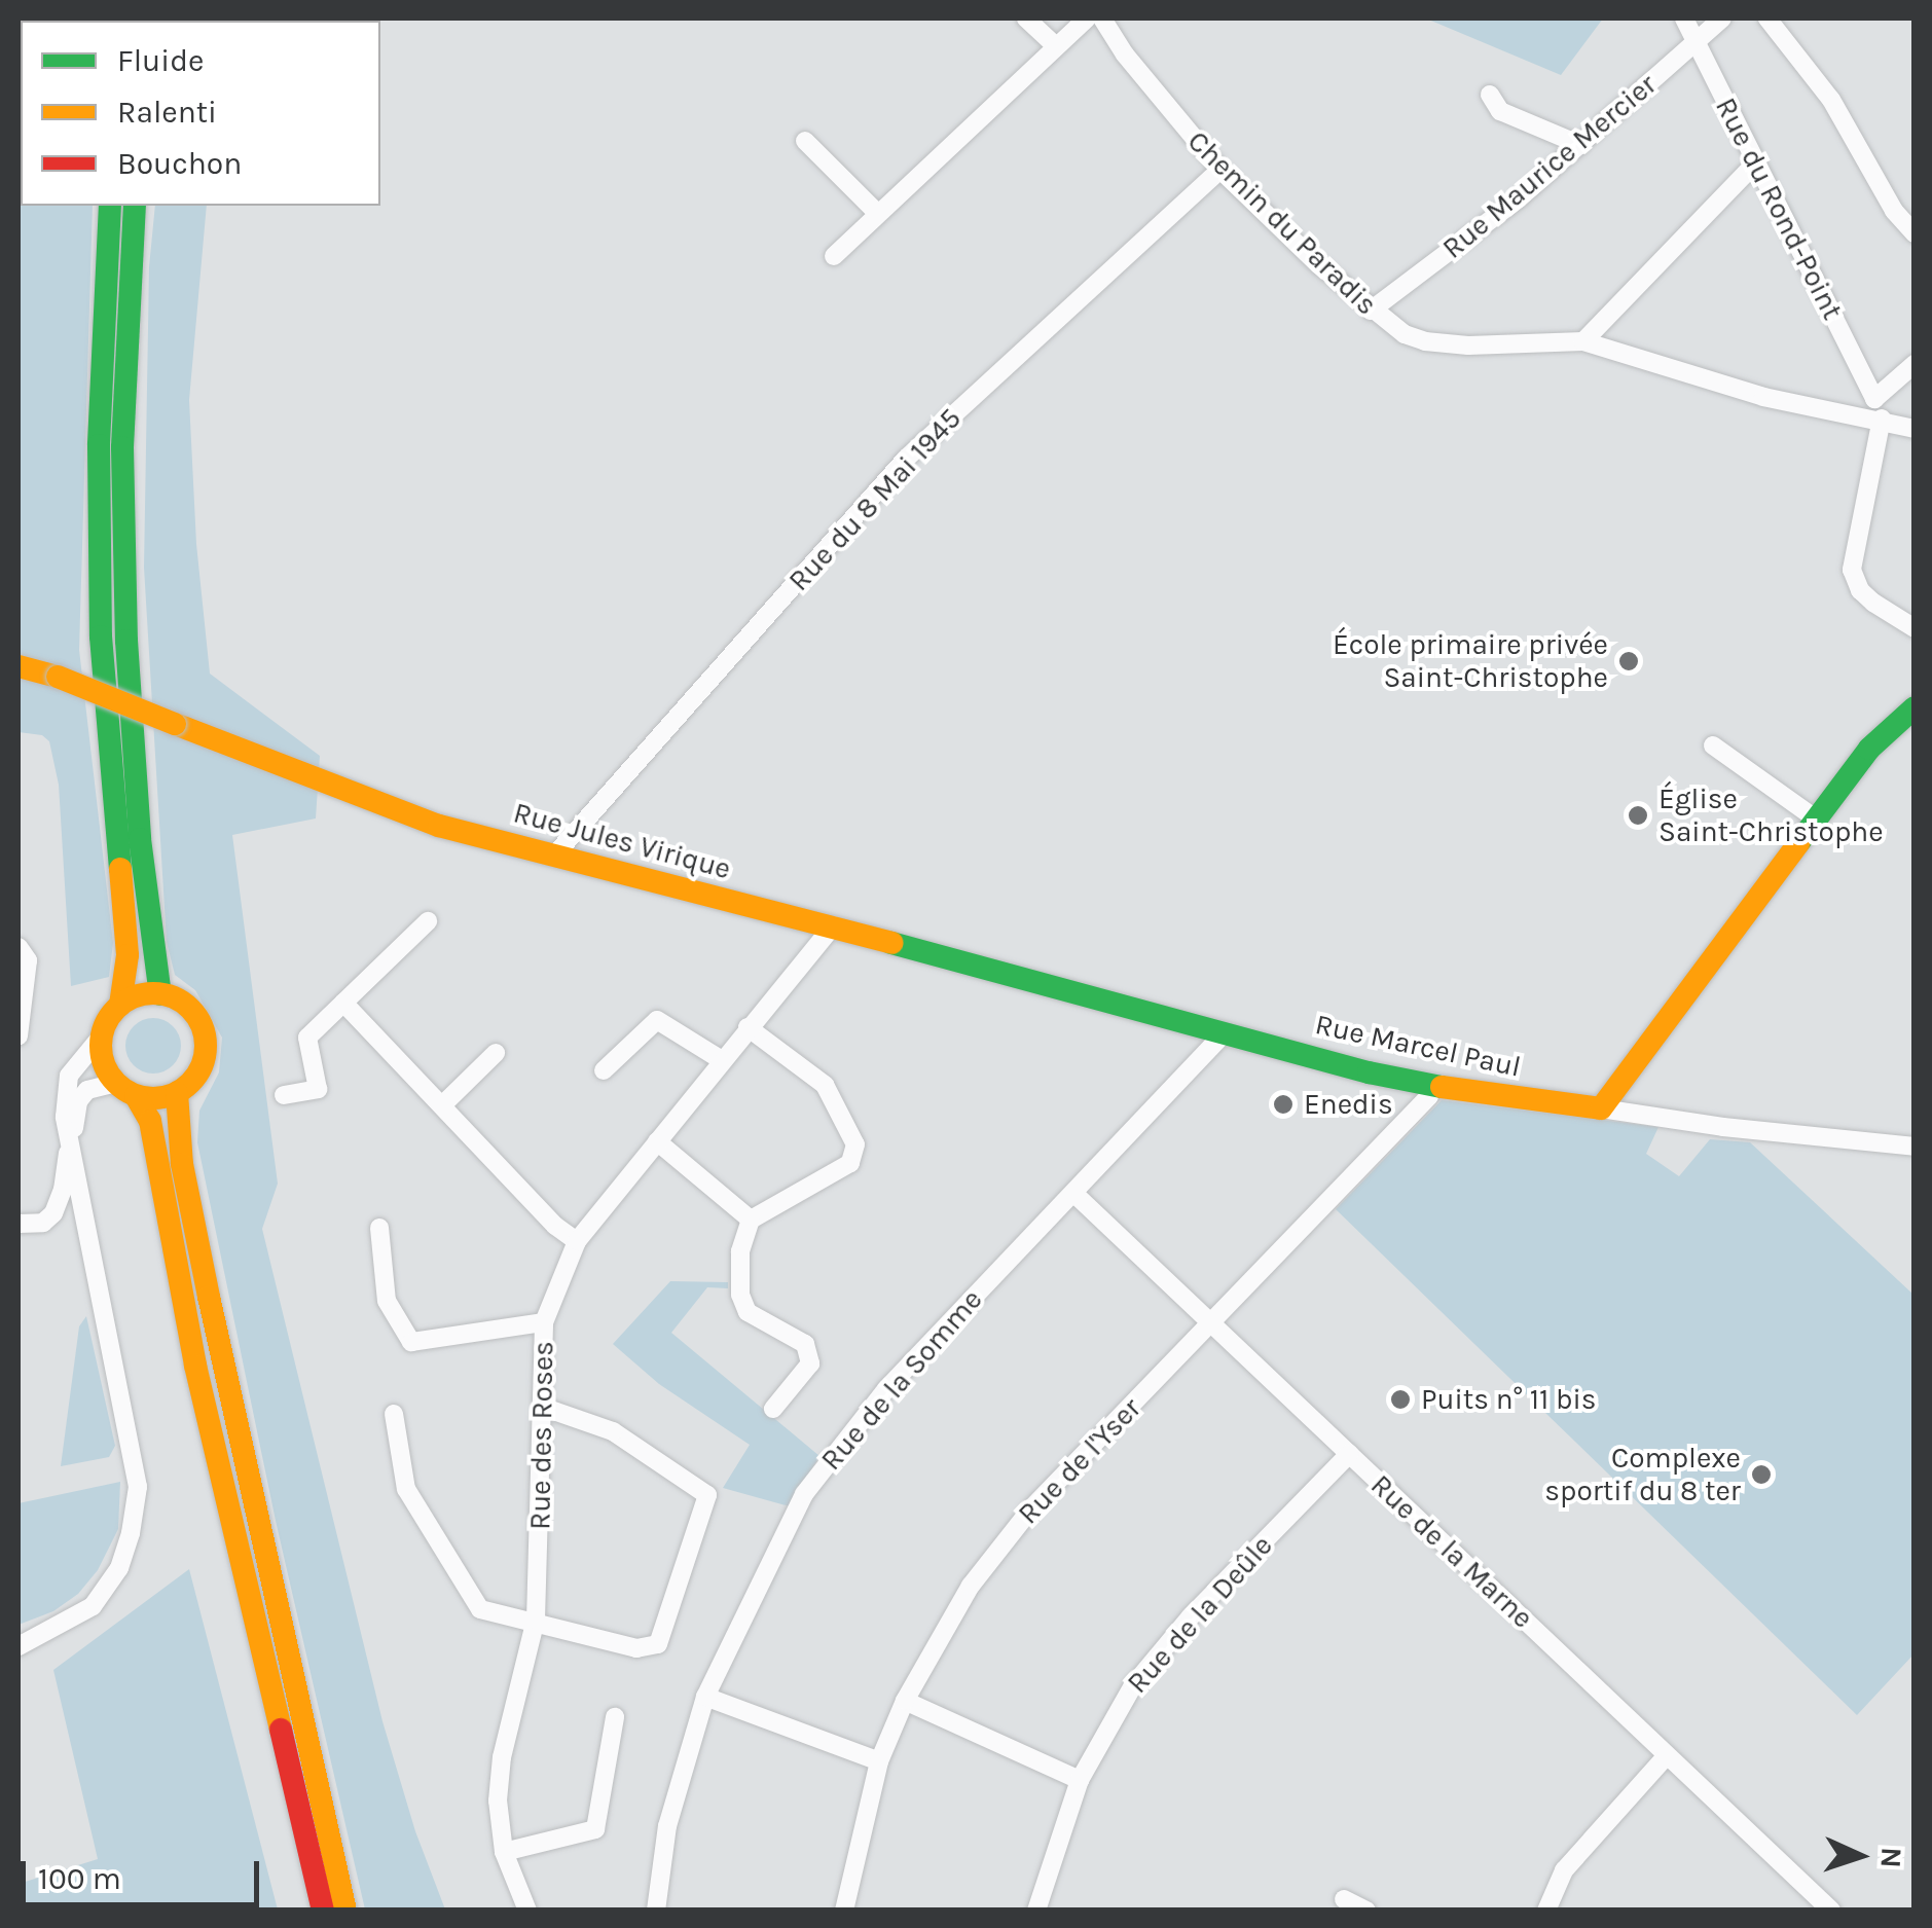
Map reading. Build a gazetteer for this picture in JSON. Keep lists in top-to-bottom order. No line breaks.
{"streets":{"main road":["Rue Jules Virique","Rue Marcel Paul"],"street":["Rue Maurice Mercier","Rue du Rond-Point","Chemin du Paradis","Rue du 8 Mai 1945","Rue de la Somme","Rue des Roses","Rue de l'Yser","Rue de la Marne","Rue de la Deûle"]},"crossings":[["Rue Maurice Mercier","Rue du Rond-Point"],["Rue Maurice Mercier","Chemin du Paradis"],["Rue du Rond-Point","Chemin du Paradis"],["Chemin du Paradis","Rue du 8 Mai 1945"],["Rue du 8 Mai 1945","Rue Jules Virique"],["Rue Jules Virique","Rue Marcel Paul"],["Rue Jules Virique","Rue de la Somme"],["Rue Jules Virique","Rue des Roses"],["Rue Marcel Paul","Rue de la Somme"],["Rue Marcel Paul","Rue de l'Yser"],["Rue de la Somme","Rue de la Marne"],["Rue de l'Yser","Rue de la Marne"],["Rue de la Marne","Rue de la Deûle"]],"places":["École primaire privée Saint-Christophe","Église Saint-Christophe","Enedis","Puits n° 11 bis","Complexe sportif du 8 ter"],"legend":["Fluide","Ralenti","Bouchon"],"scale_bar":"100 m","north":"right"}
